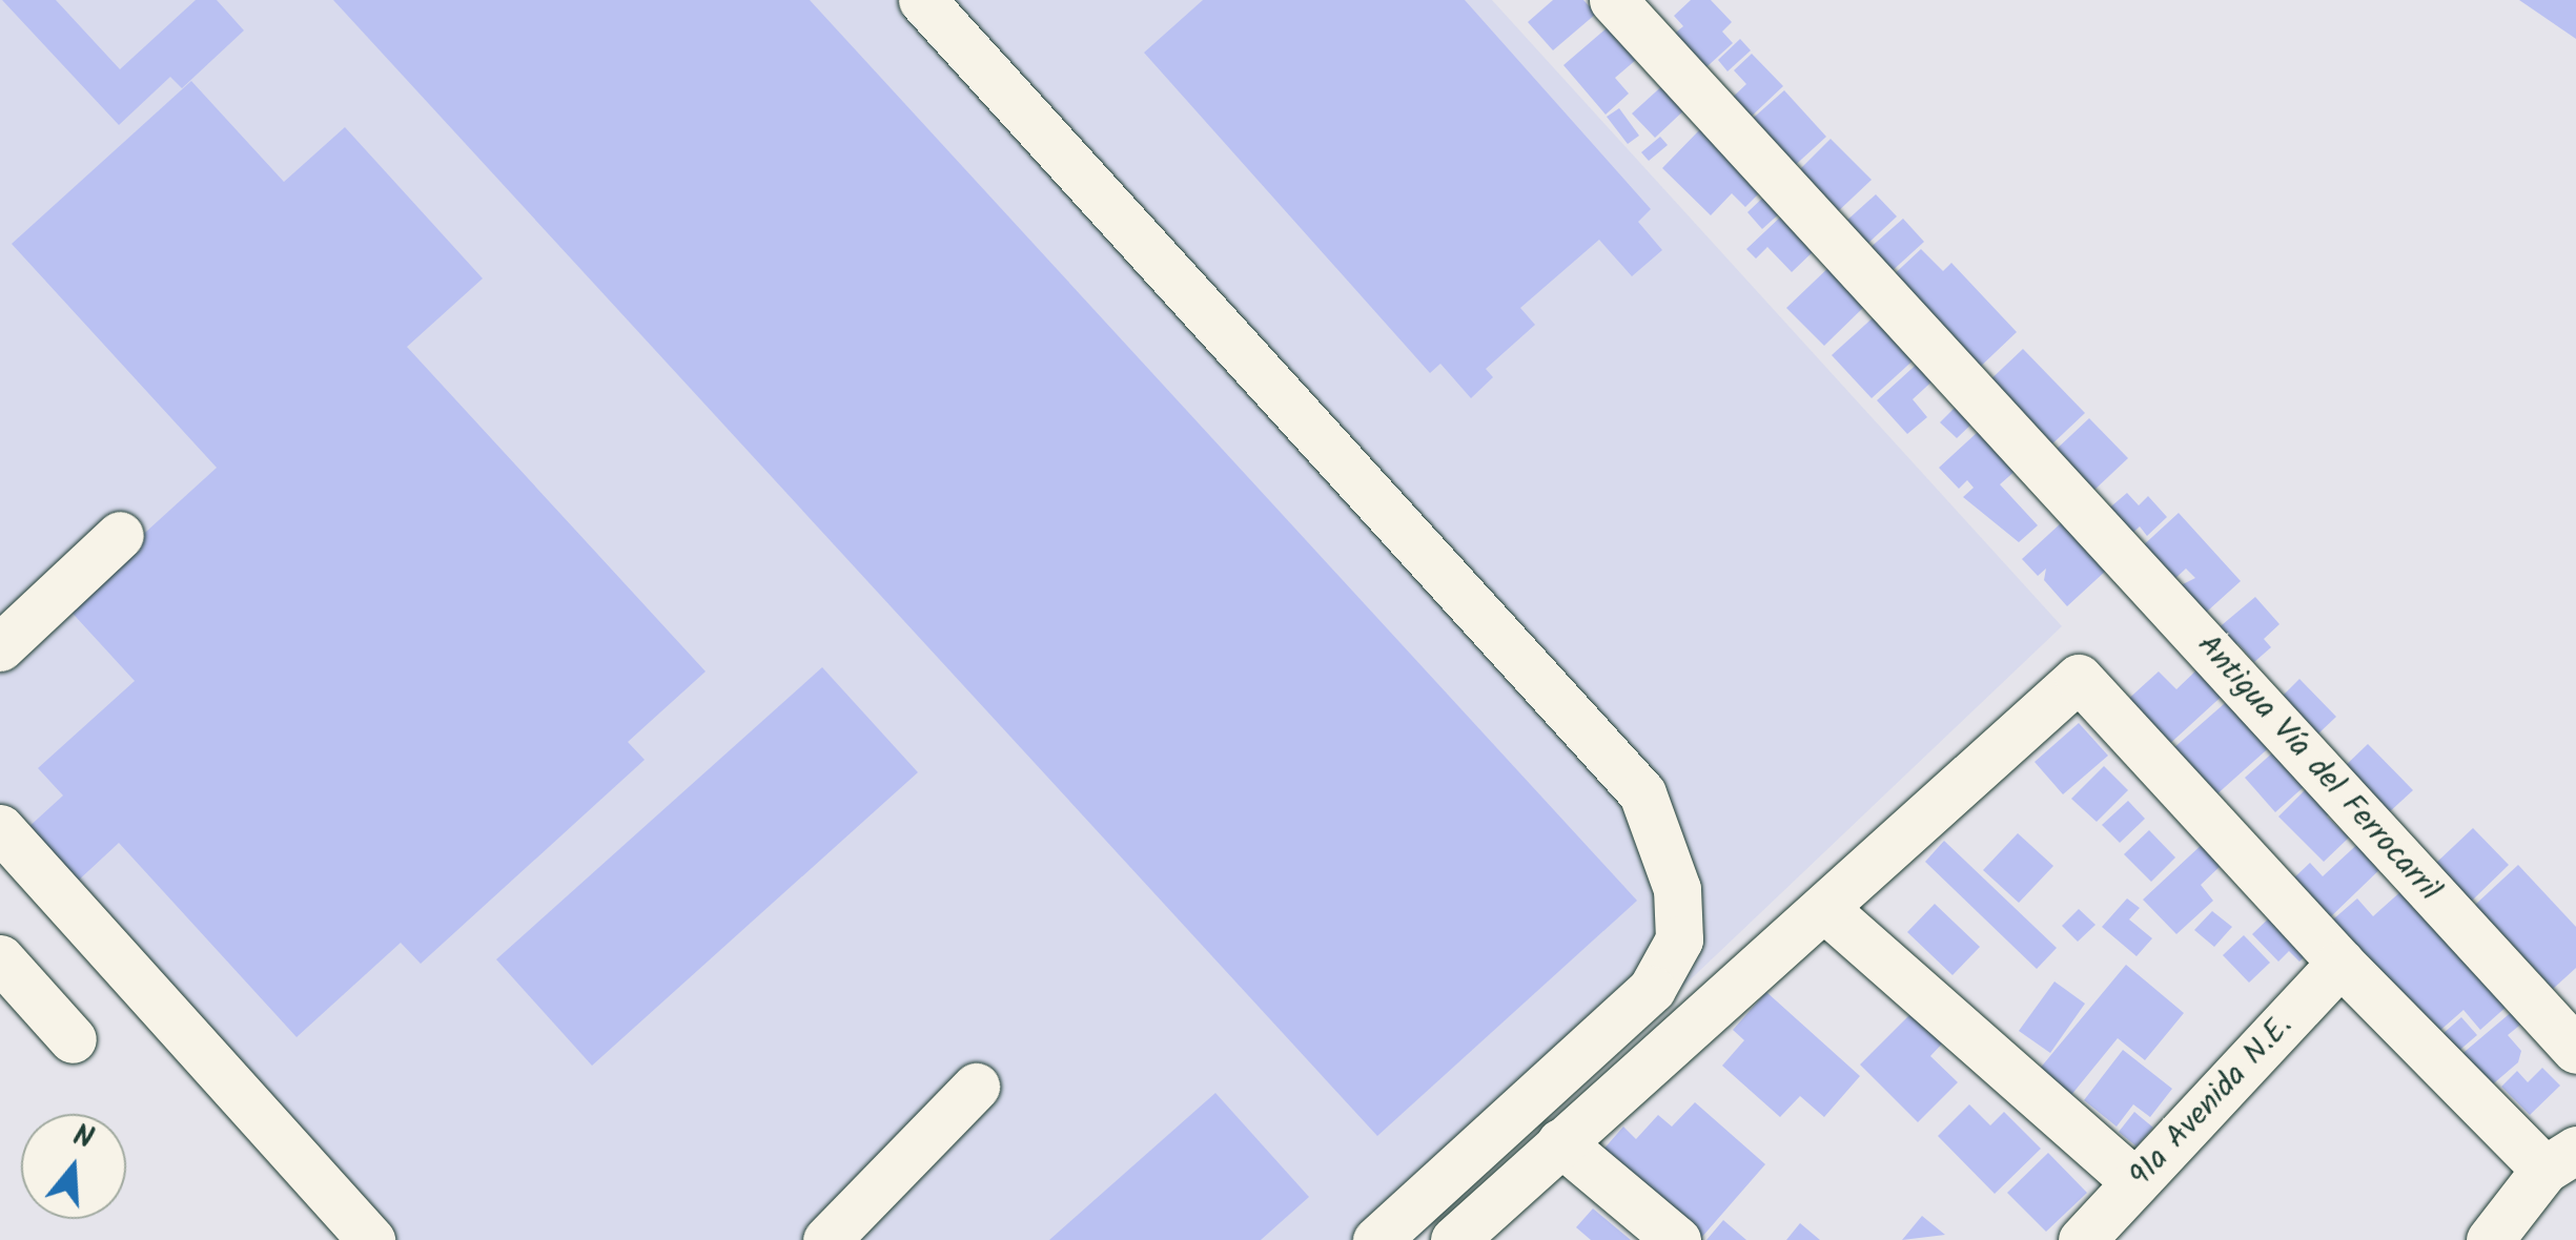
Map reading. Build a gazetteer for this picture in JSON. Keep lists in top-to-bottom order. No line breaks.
{"streets":{"street":["Antigua Vía del Ferrocarril","91a Avenida N.E."]},"north":"top"}
